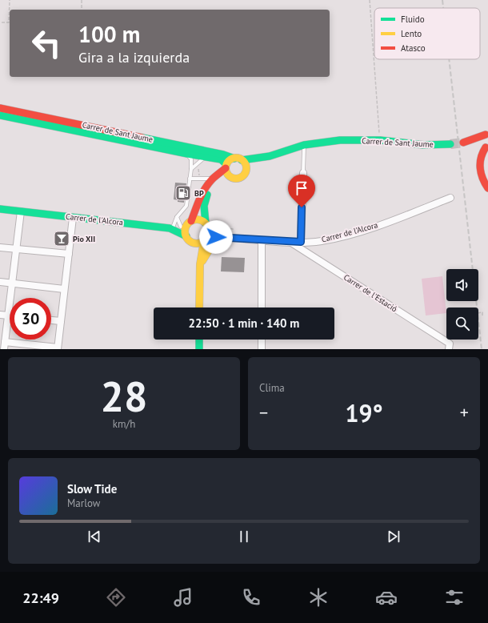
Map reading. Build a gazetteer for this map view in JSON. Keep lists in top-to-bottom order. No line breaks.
{"streets":{"street":["Carrer de Sant Jaume","Carrer de l'Alcora","Carrer de l'Estació"]},"crossings":[["Carrer de l'Alcora","Carrer de l'Estació"]],"places":{"fuel station":["BP"],"bar":["Pio XII"]},"legend":["Fluido","Lento","Atasco"],"page":{"turn":["100 m","Gira a la izquierda"],"limit":"30","trip":"22:50 · 1 min · 140 m","tile":[["28","km/h"],"Clima"],"heat":["−","19°","+"],"song":["Slow Tide","Marlow"],"tabs":"22:49"}}
